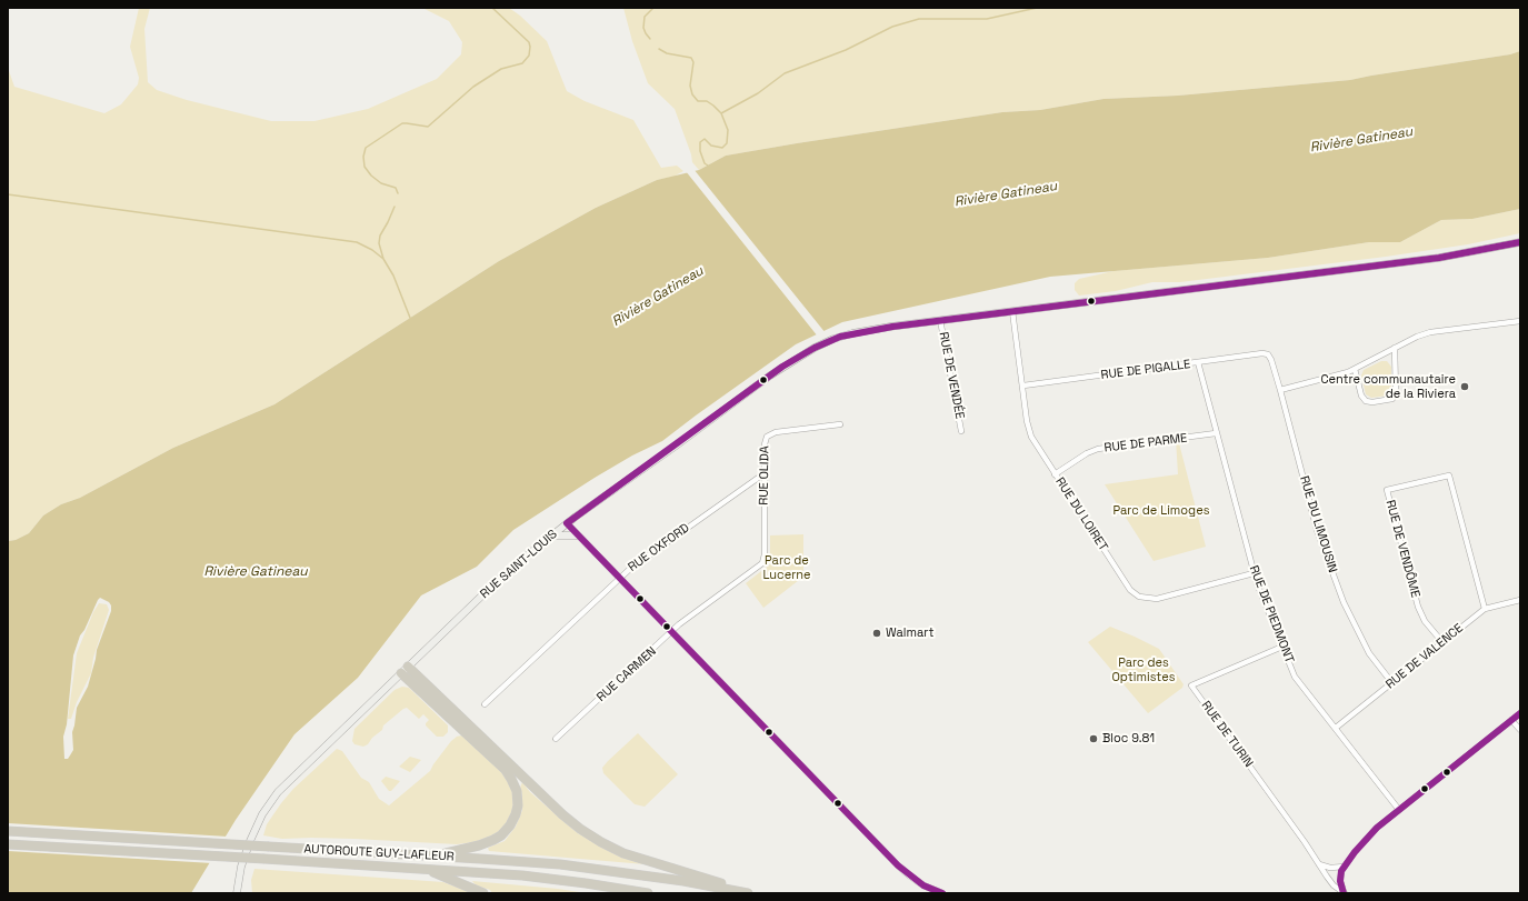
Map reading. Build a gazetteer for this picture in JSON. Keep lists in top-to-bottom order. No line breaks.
{"streets":{"highway":["AUTOROUTE GUY-LAFLEUR"],"main road":["RUE SAINT-LOUIS"],"street":["RUE DE PIGALLE","RUE DE VENDÉE","RUE DE PARME","RUE OLIDA","RUE DU LOIRET","RUE DU LIMOUSIN","RUE OXFORD","RUE DE VENDÔME","RUE DE PIEDMONT","RUE DE VALENCE","RUE CARMEN","RUE DE TURIN"]},"crossings":[["RUE DE PIGALLE","RUE DU LOIRET"],["RUE DE PIGALLE","RUE DU LIMOUSIN"],["RUE DE PIGALLE","RUE DE PIEDMONT"],["RUE DE VENDÉE","RUE SAINT-LOUIS"],["RUE DE PARME","RUE DU LOIRET"],["RUE DE PARME","RUE DE PIEDMONT"],["RUE OLIDA","RUE OXFORD"],["RUE OLIDA","RUE CARMEN"],["RUE DU LOIRET","RUE SAINT-LOUIS"],["RUE DU LOIRET","RUE DE PIEDMONT"],["RUE DU LIMOUSIN","RUE DE VALENCE"],["RUE DE VENDÔME","RUE DE VALENCE"],["RUE DE PIEDMONT","RUE DE VALENCE"],["RUE DE PIEDMONT","RUE DE TURIN"]],"water":["Rivière Gatineau"],"parks":["Parc de Limoges","Parc de Lucerne","Parc des Optimistes"],"places":["Centre communautaire de la Riviera","Walmart","Bloc 9.81"]}
